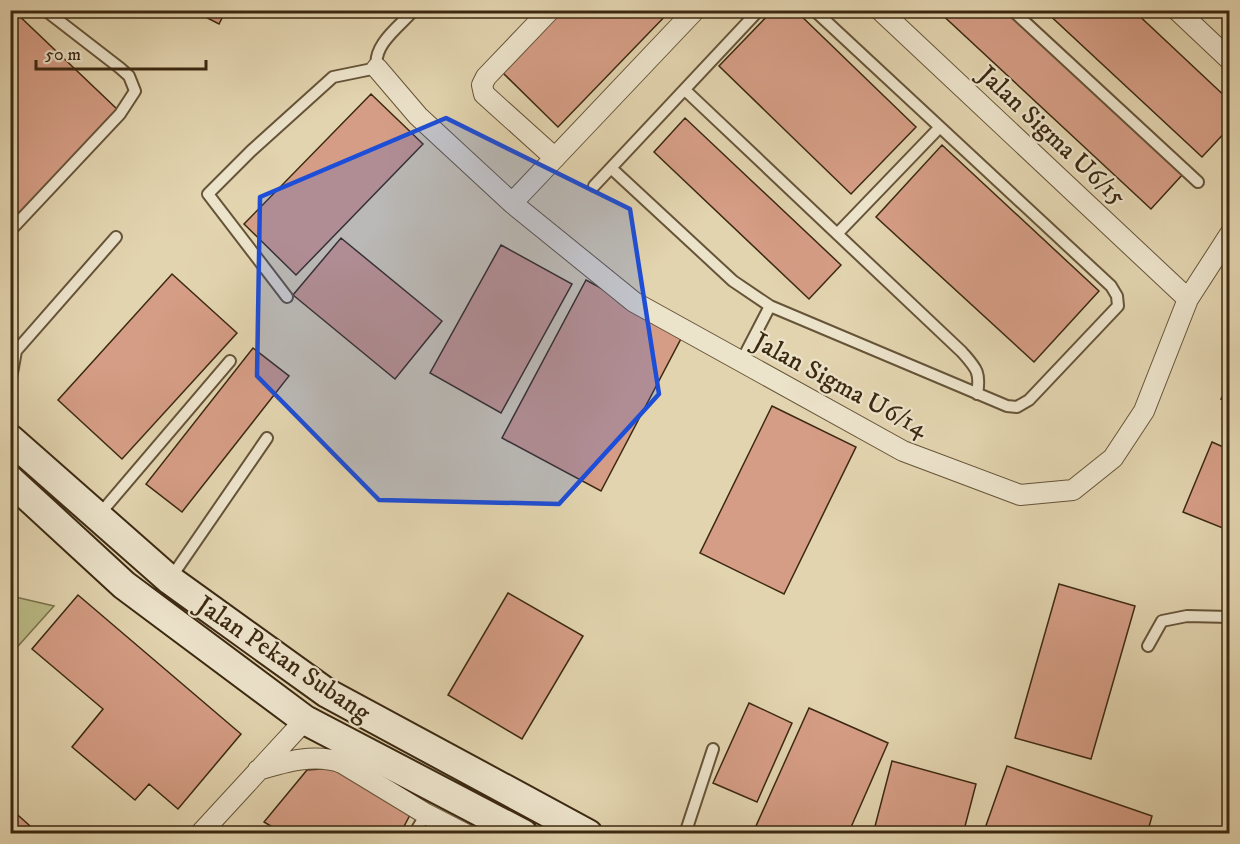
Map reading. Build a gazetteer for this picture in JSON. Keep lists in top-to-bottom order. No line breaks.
{"streets":{"main road":["Jalan Pekan Subang"],"street":["Jalan Sigma U6/15","Jalan Sigma U6/14"]},"crossings":[["Jalan Sigma U6/15","Jalan Sigma U6/14"]],"scale_bar":"50 m"}
